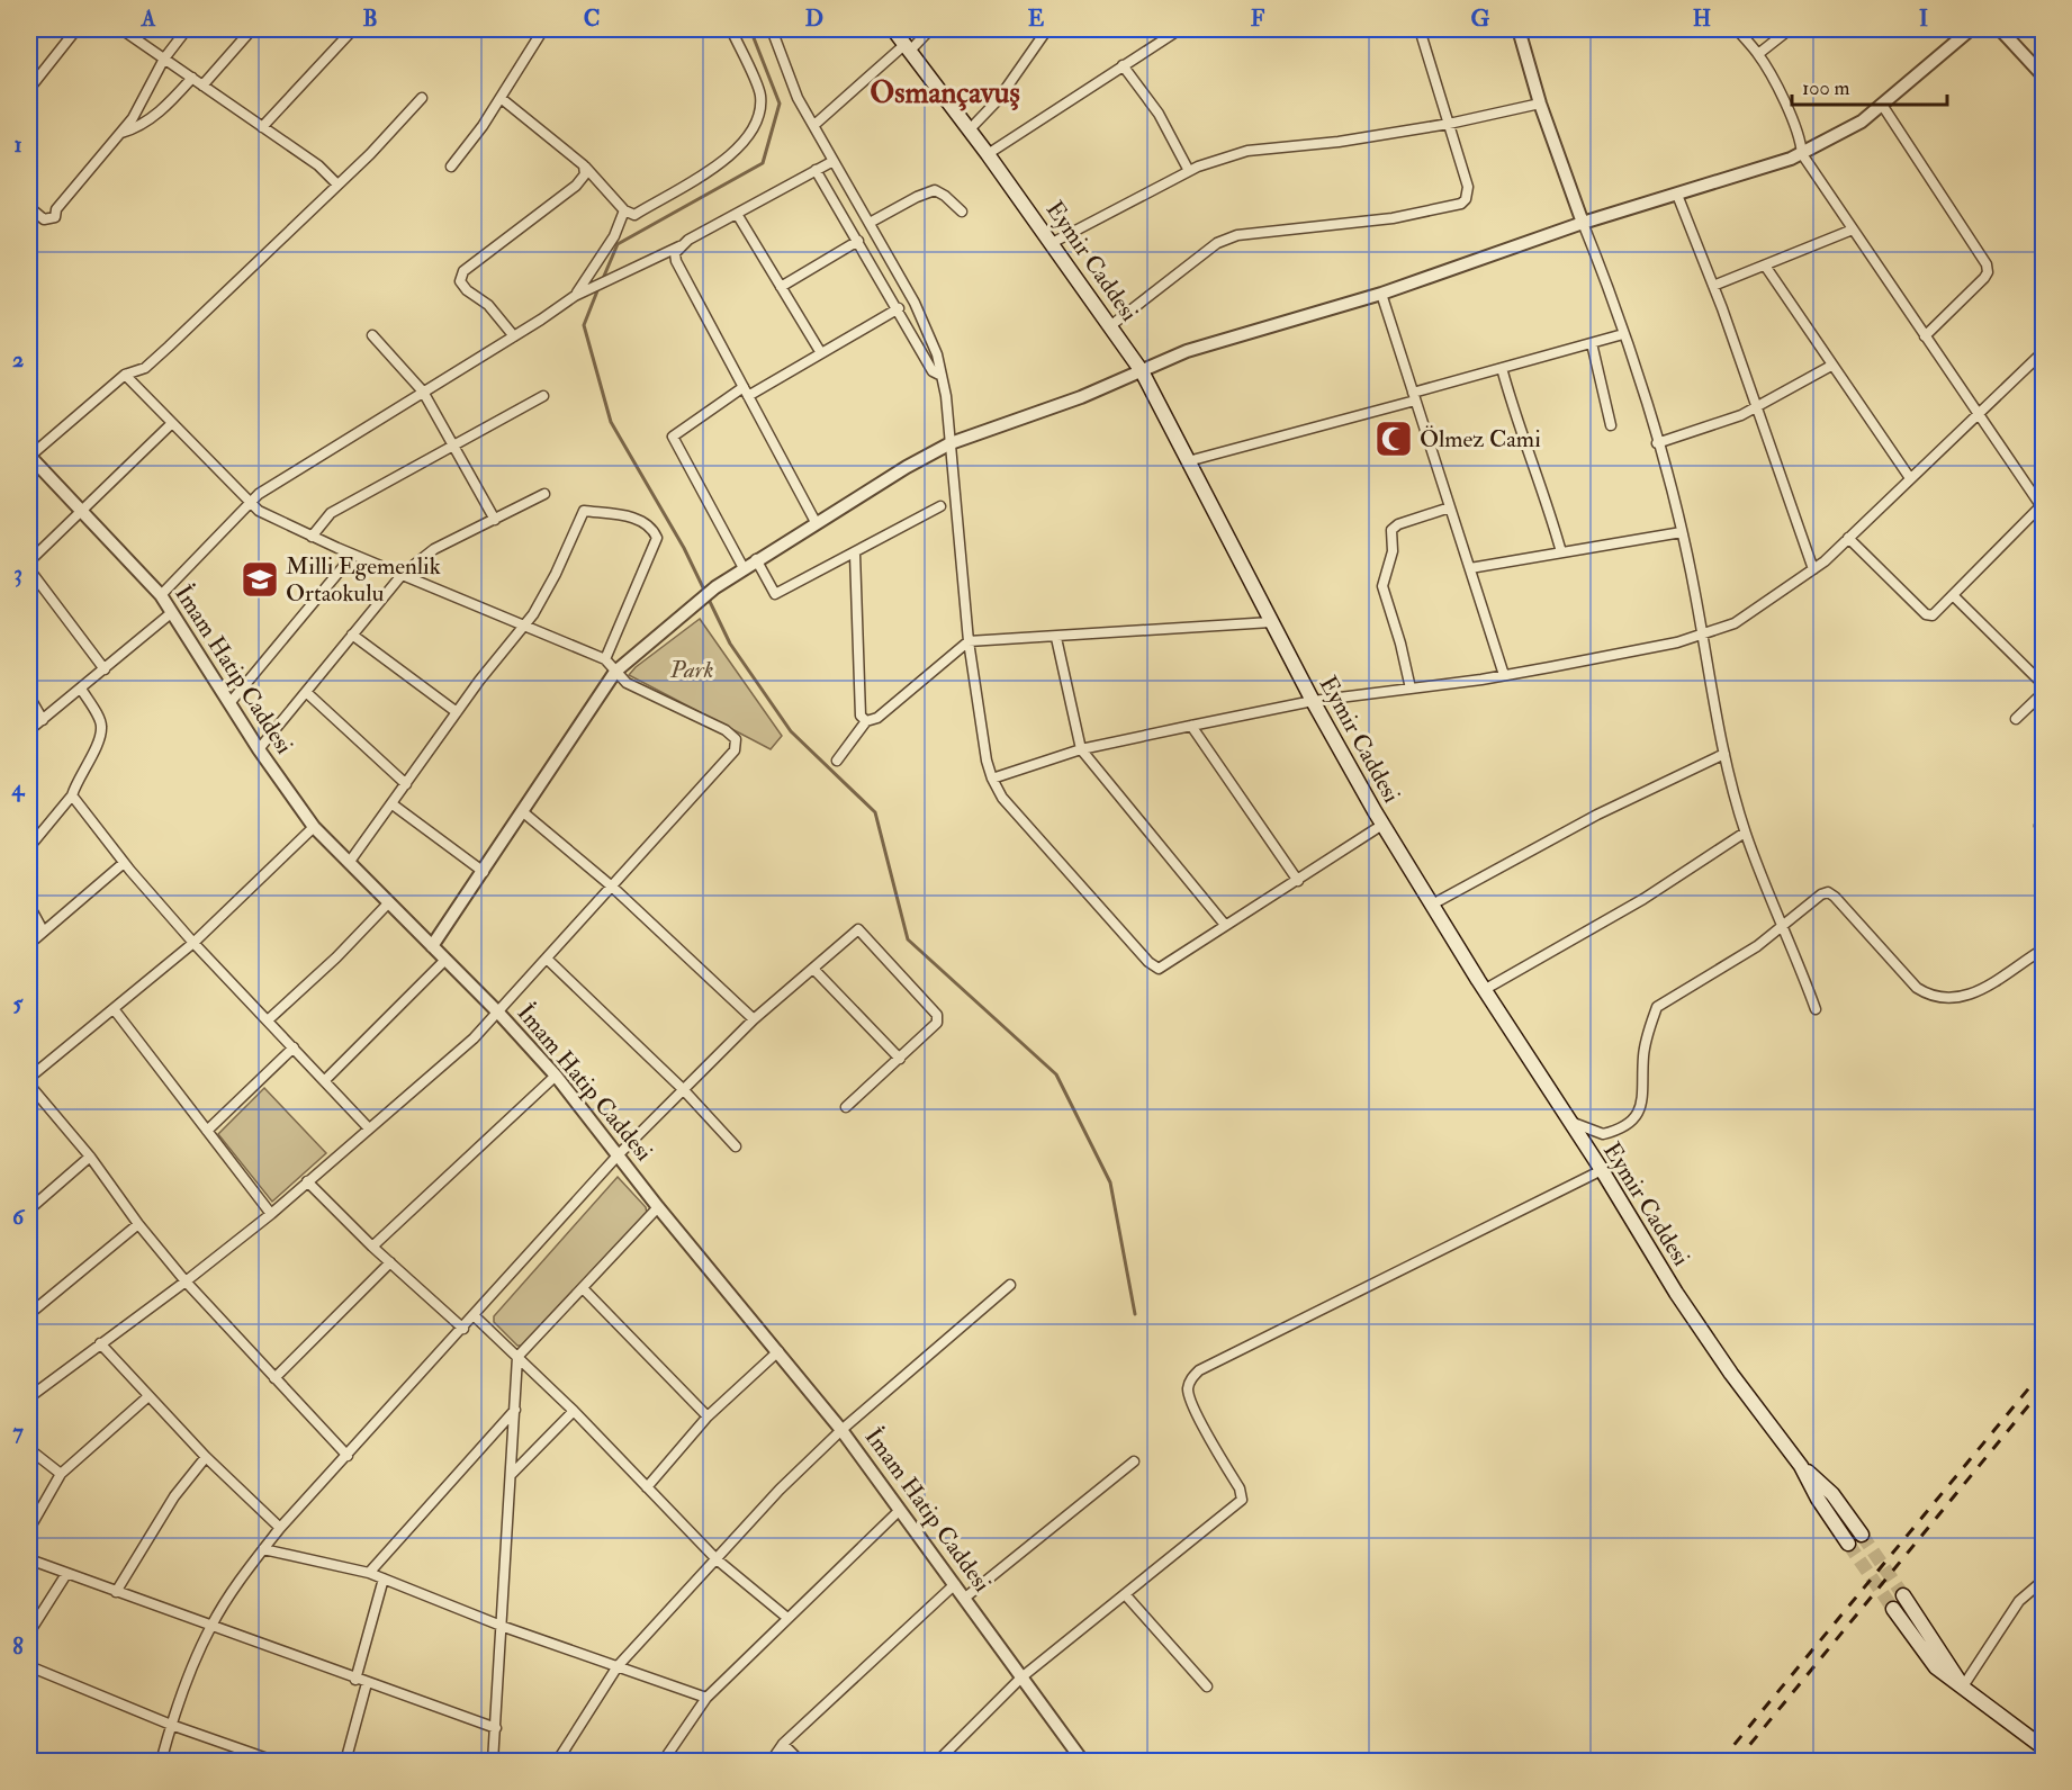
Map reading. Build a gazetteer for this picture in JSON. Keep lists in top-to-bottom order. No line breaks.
{"streets":{"main road":["Eymir Caddesi"],"street":["İmam Hatip Caddesi"]},"districts":["Osmançavuş"],"parks":["Park"],"places":{"mosque":["Ölmez Cami"],"school or university":["Milli Egemenlik Ortaokulu"]},"scale_bar":"100 m","grid":{"columns":["A","B","C","D","E","F","G","H","I"],"rows":["1","2","3","4","5","6","7","8"]}}
